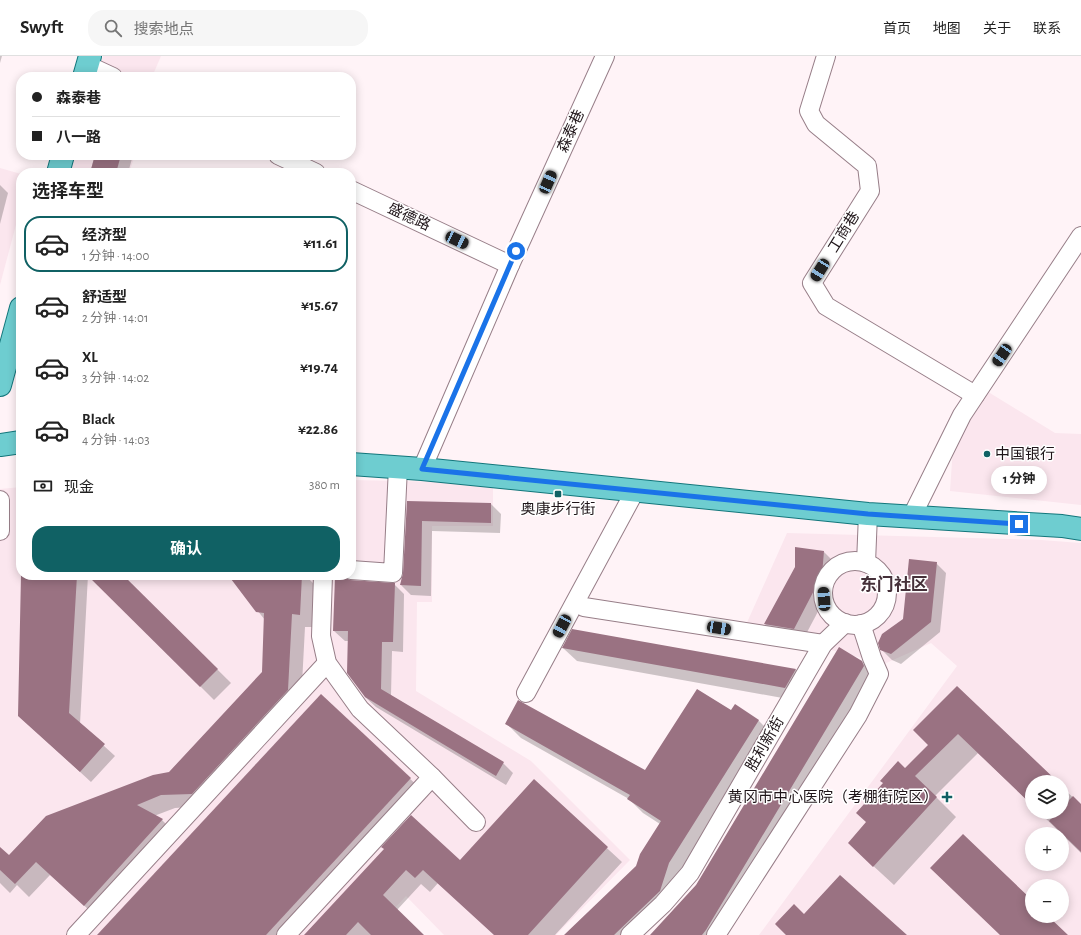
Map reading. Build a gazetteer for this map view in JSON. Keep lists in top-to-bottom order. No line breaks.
{"streets":{"street":["森泰巷","盛德路","工商巷","胜利新街"]},"crossings":[["森泰巷","盛德路"]],"districts":["东门社区"],"places":{"other":["中国银行"],"transit":["奥康步行街"],"health":["黄冈市中心医院（考棚街院区）"]},"page":{"header":"Swyft","search":"搜索地点","nav":["首页","地图","关于","联系"],"banner":["森泰巷","八一路"],"heading":"选择车型","list":[{"name":"经济型","note":"1 分钟 · 14:00","value":"¥11.61"},{"name":"舒适型","note":"2 分钟 · 14:01","value":"¥15.67"},{"name":"XL","note":"3 分钟 · 14:02","value":"¥19.74"},{"name":"Black","note":"4 分钟 · 14:03","value":"¥22.86"}],"pay":["现金","380 m"],"bubble":"1 分钟","buttons":"确认","map_buttons":["+","−"]}}
